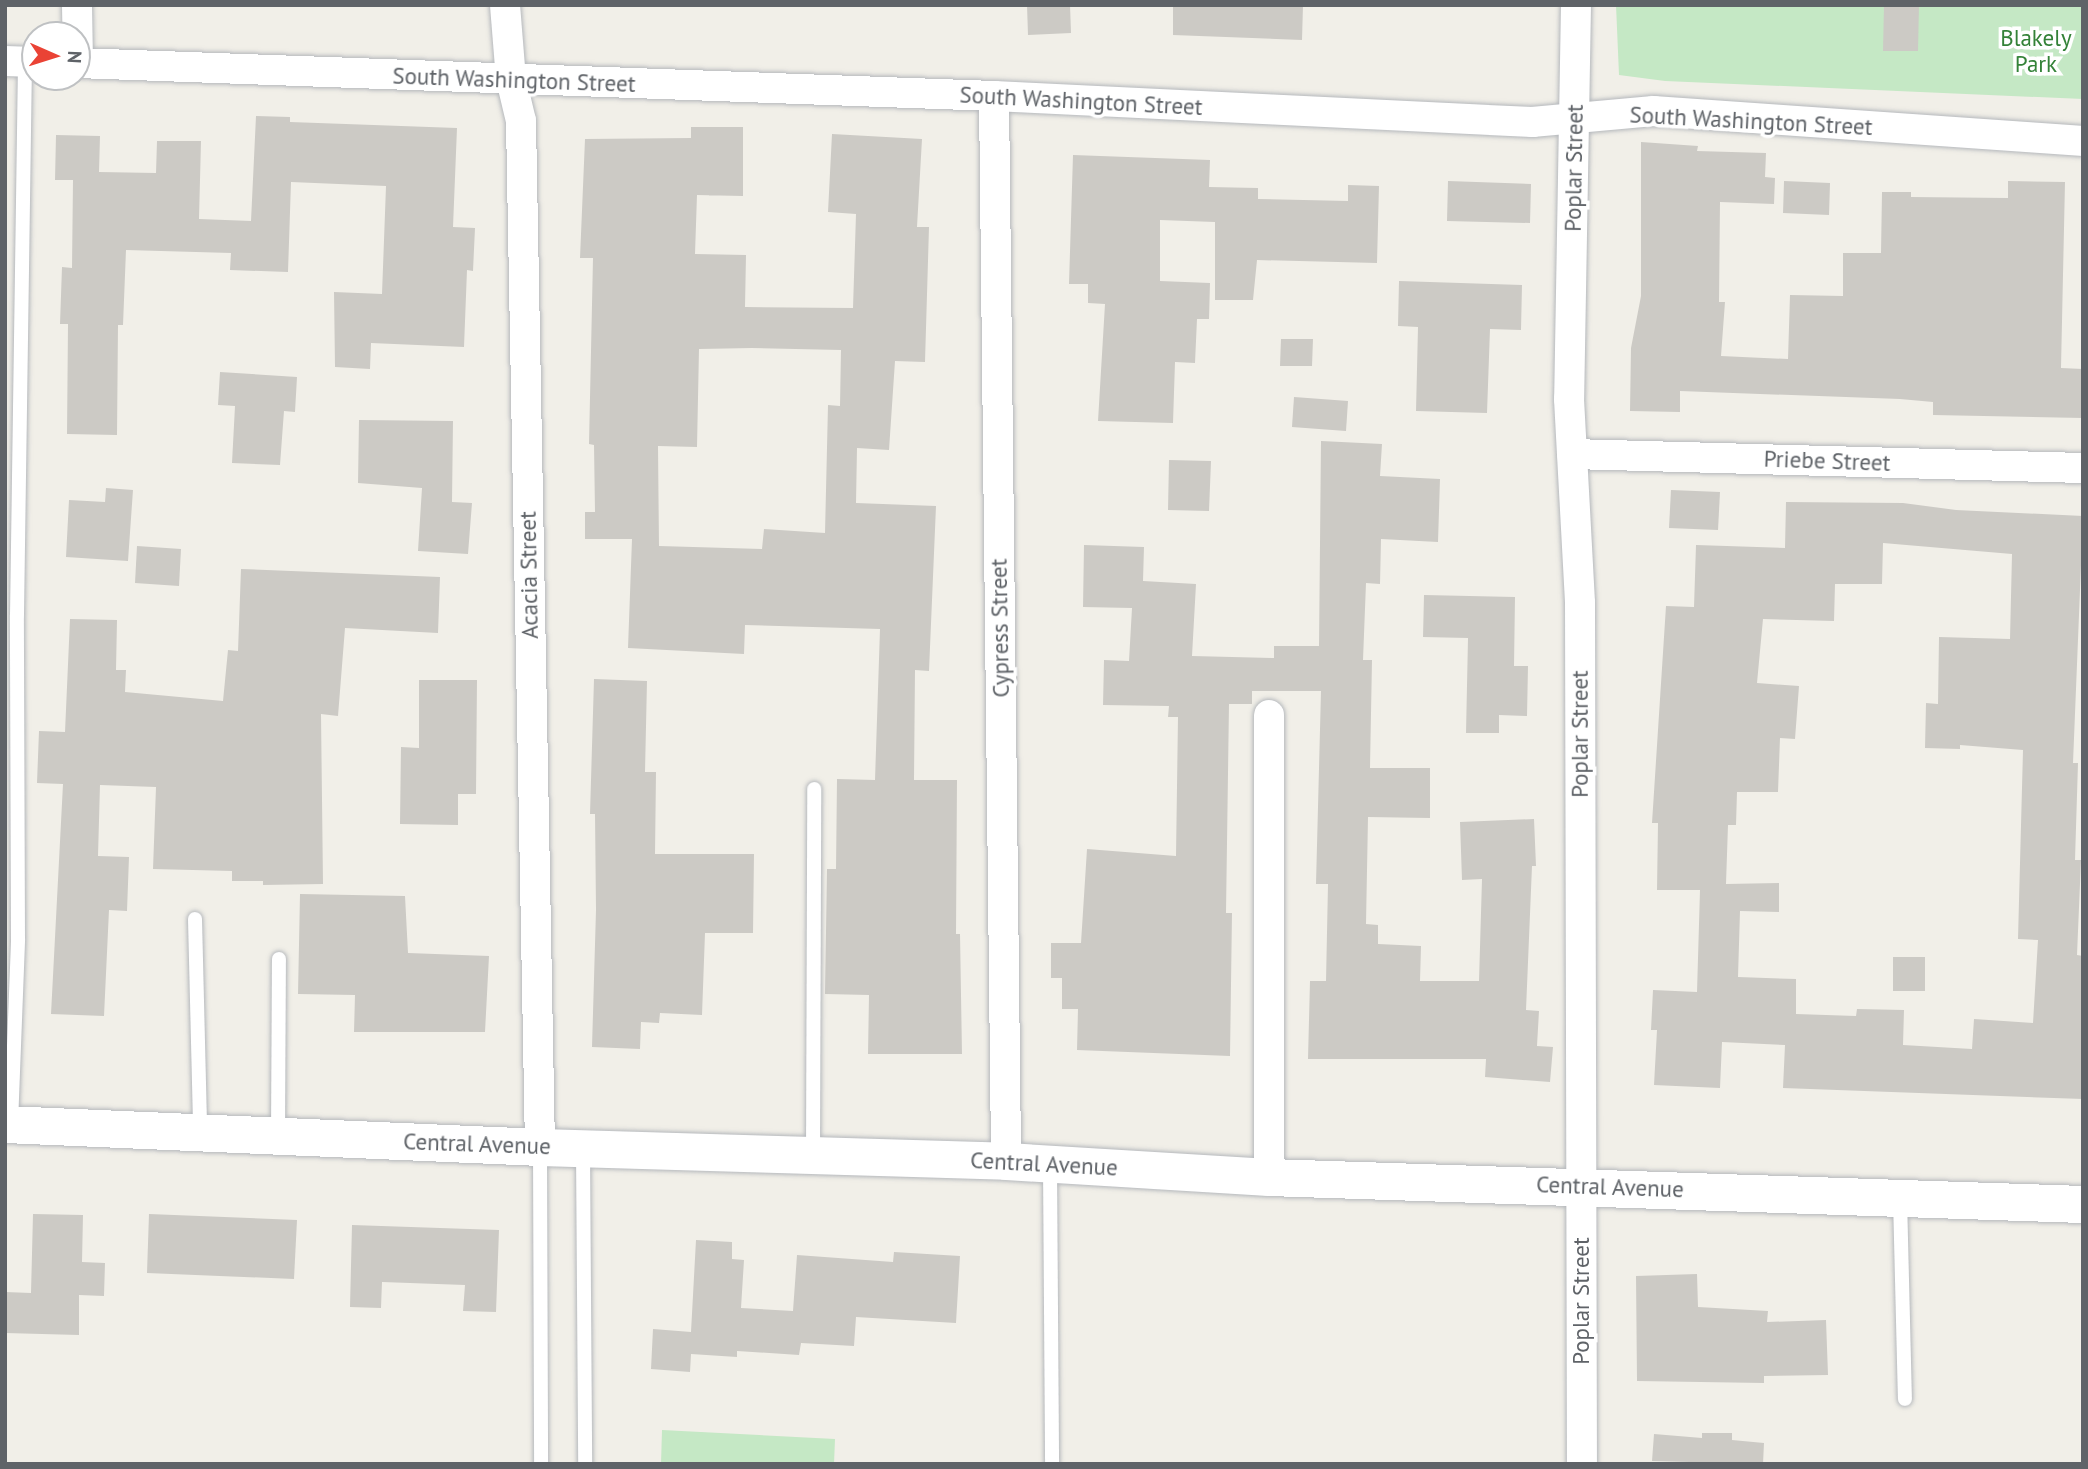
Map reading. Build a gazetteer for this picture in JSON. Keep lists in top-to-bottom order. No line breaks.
{"streets":{"street":["South Washington Street","Poplar Street","Priebe Street","Acacia Street","Cypress Street","Central Avenue"]},"crossings":[["South Washington Street","Poplar Street"],["South Washington Street","Acacia Street"],["South Washington Street","Cypress Street"],["Poplar Street","Priebe Street"],["Poplar Street","Central Avenue"],["Acacia Street","Central Avenue"],["Cypress Street","Central Avenue"]],"parks":["Blakely Park"],"north":"right"}
